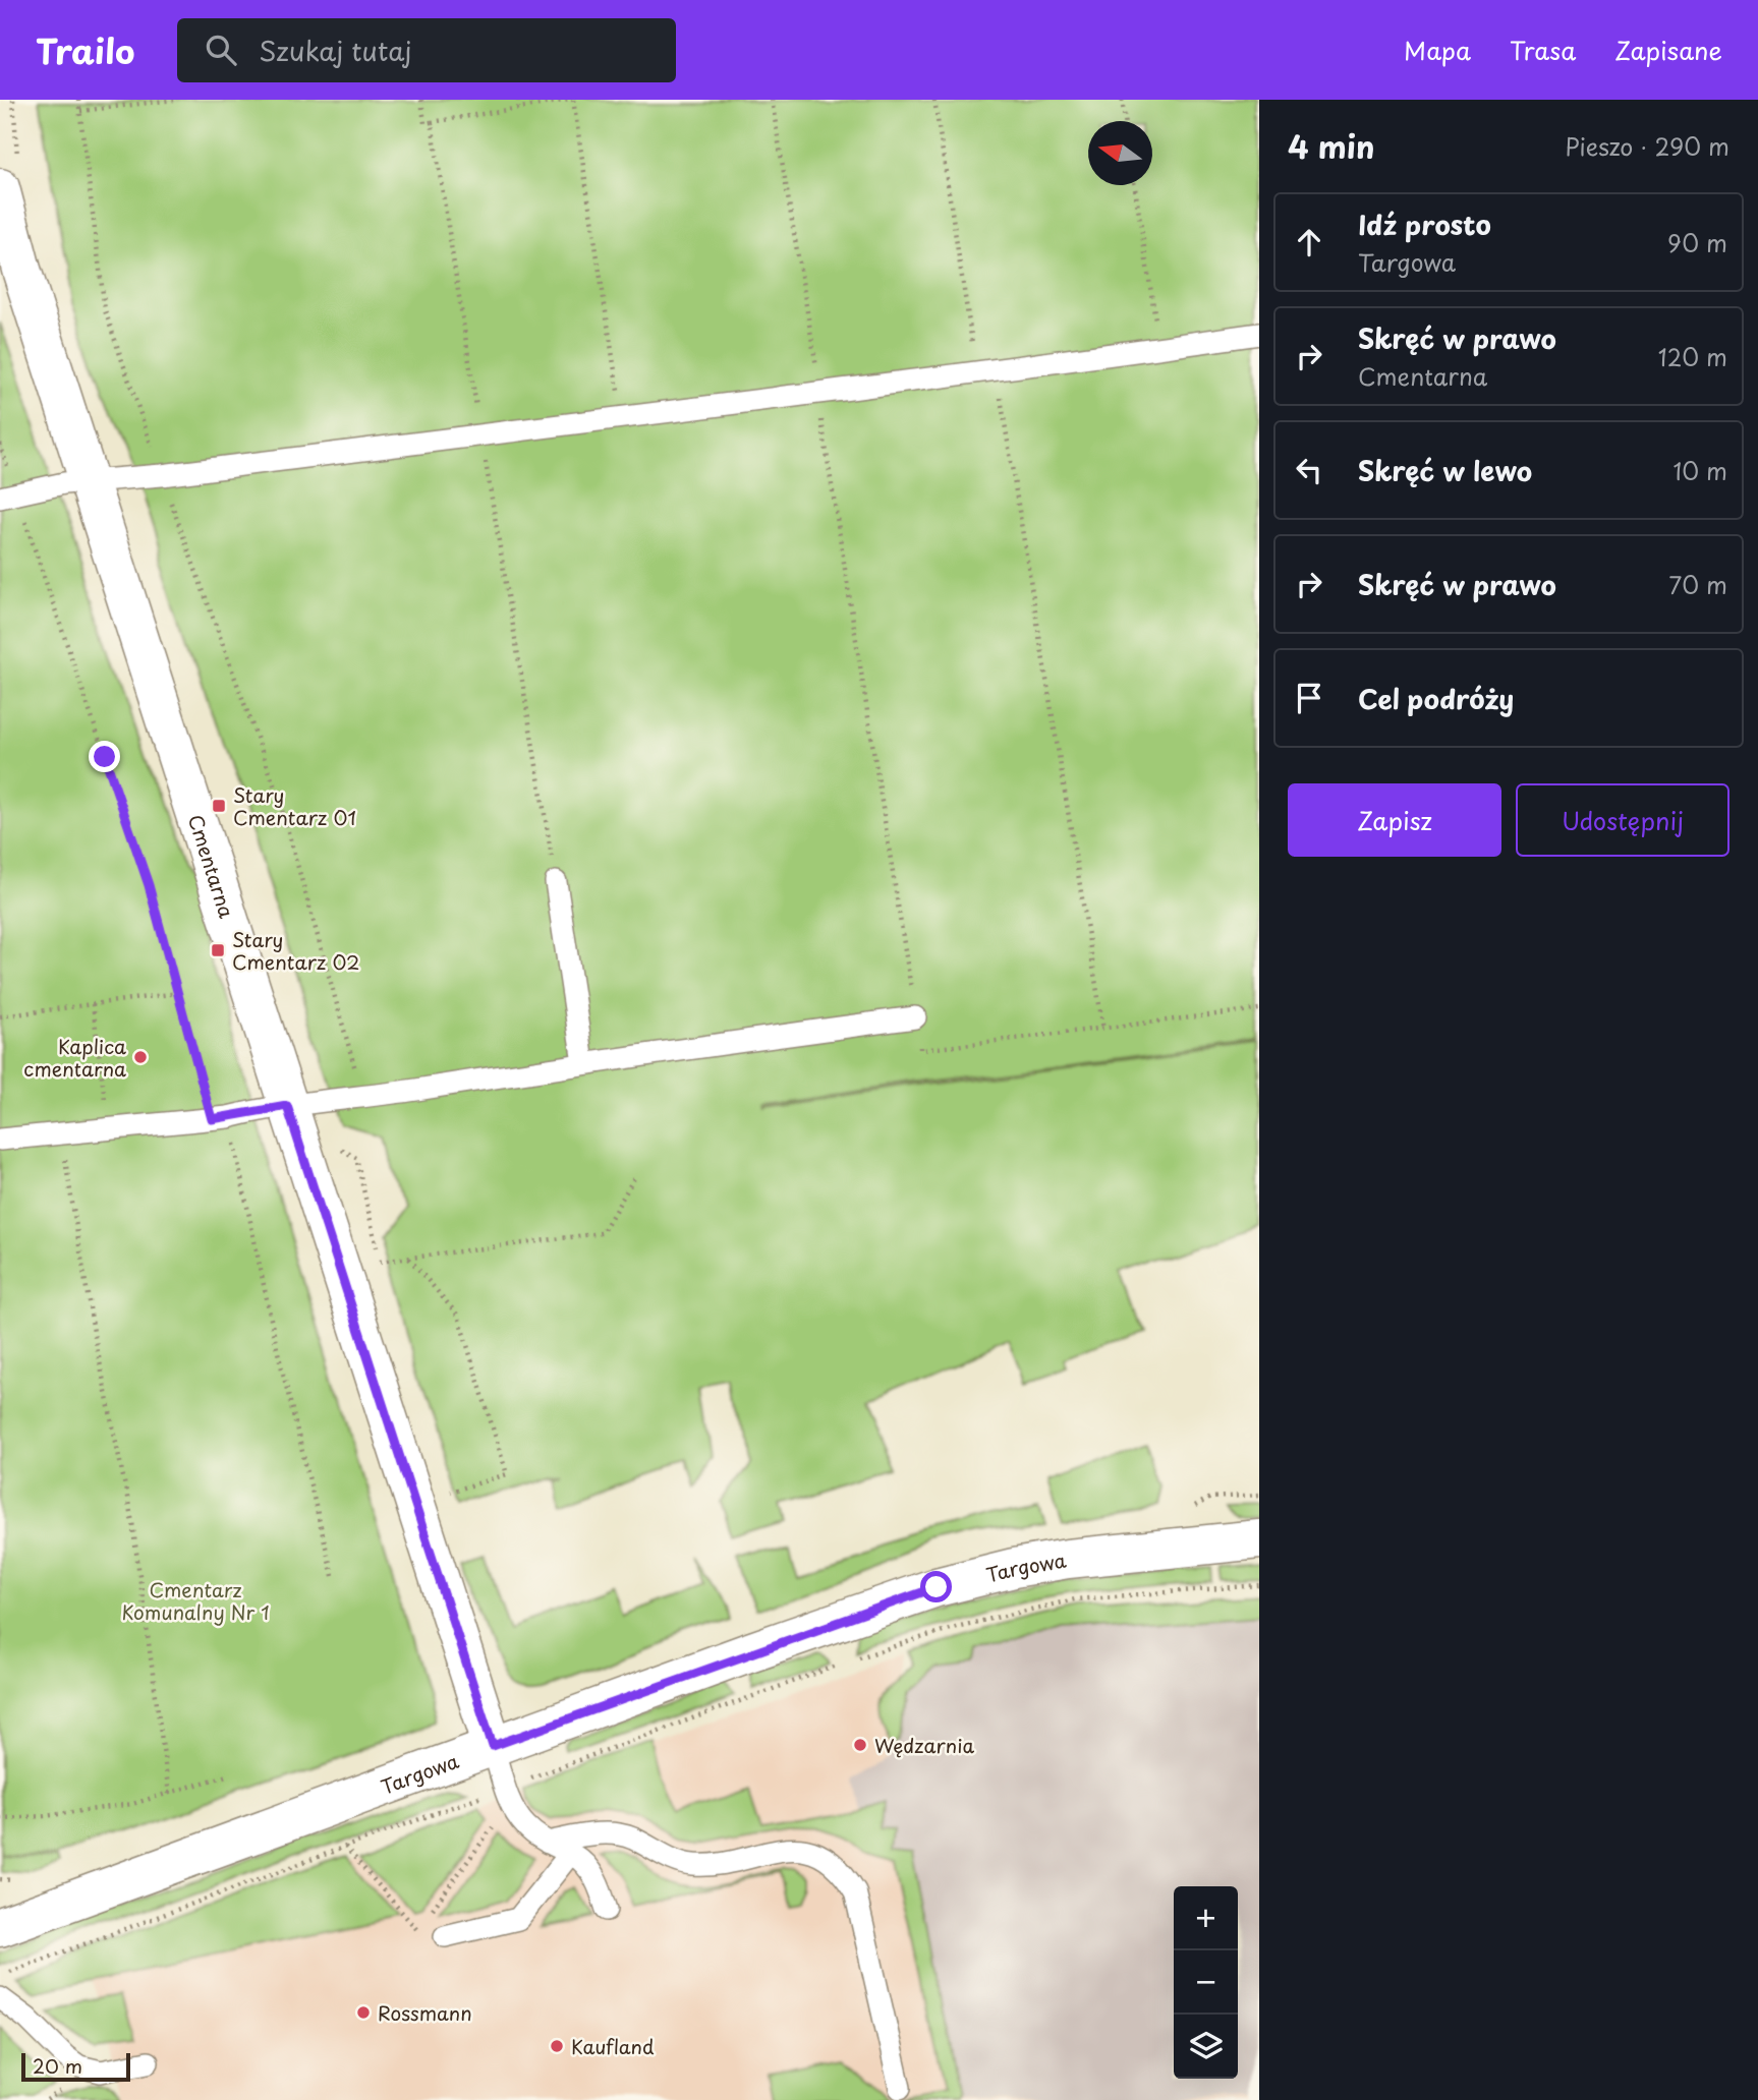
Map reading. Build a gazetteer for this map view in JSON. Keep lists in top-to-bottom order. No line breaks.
{"streets":{"street":["Cmentarna","Targowa"]},"crossings":[["Cmentarna","Targowa"]],"parks":["Cmentarz Komunalny Nr 1"],"places":{"transit":["Stary Cmentarz 01","Stary Cmentarz 02"],"other":["Kaplica cmentarna","Wędzarnia","Rossmann","Kaufland"]},"scale_bar":"20 m","north":"left","page":{"header":"Trailo","search":"Szukaj tutaj","nav":["Mapa","Trasa","Zapisane"],"heading":["4 min","Pieszo · 290 m"],"list":[["Idź prosto","Targowa","90 m"],["Skręć w prawo","Cmentarna","120 m"],["Skręć w lewo","10 m"],["Skręć w prawo","70 m"],"Cel podróży"],"buttons":["Zapisz","Udostępnij"],"map_buttons":["+","−"],"scale":"20 m"}}
